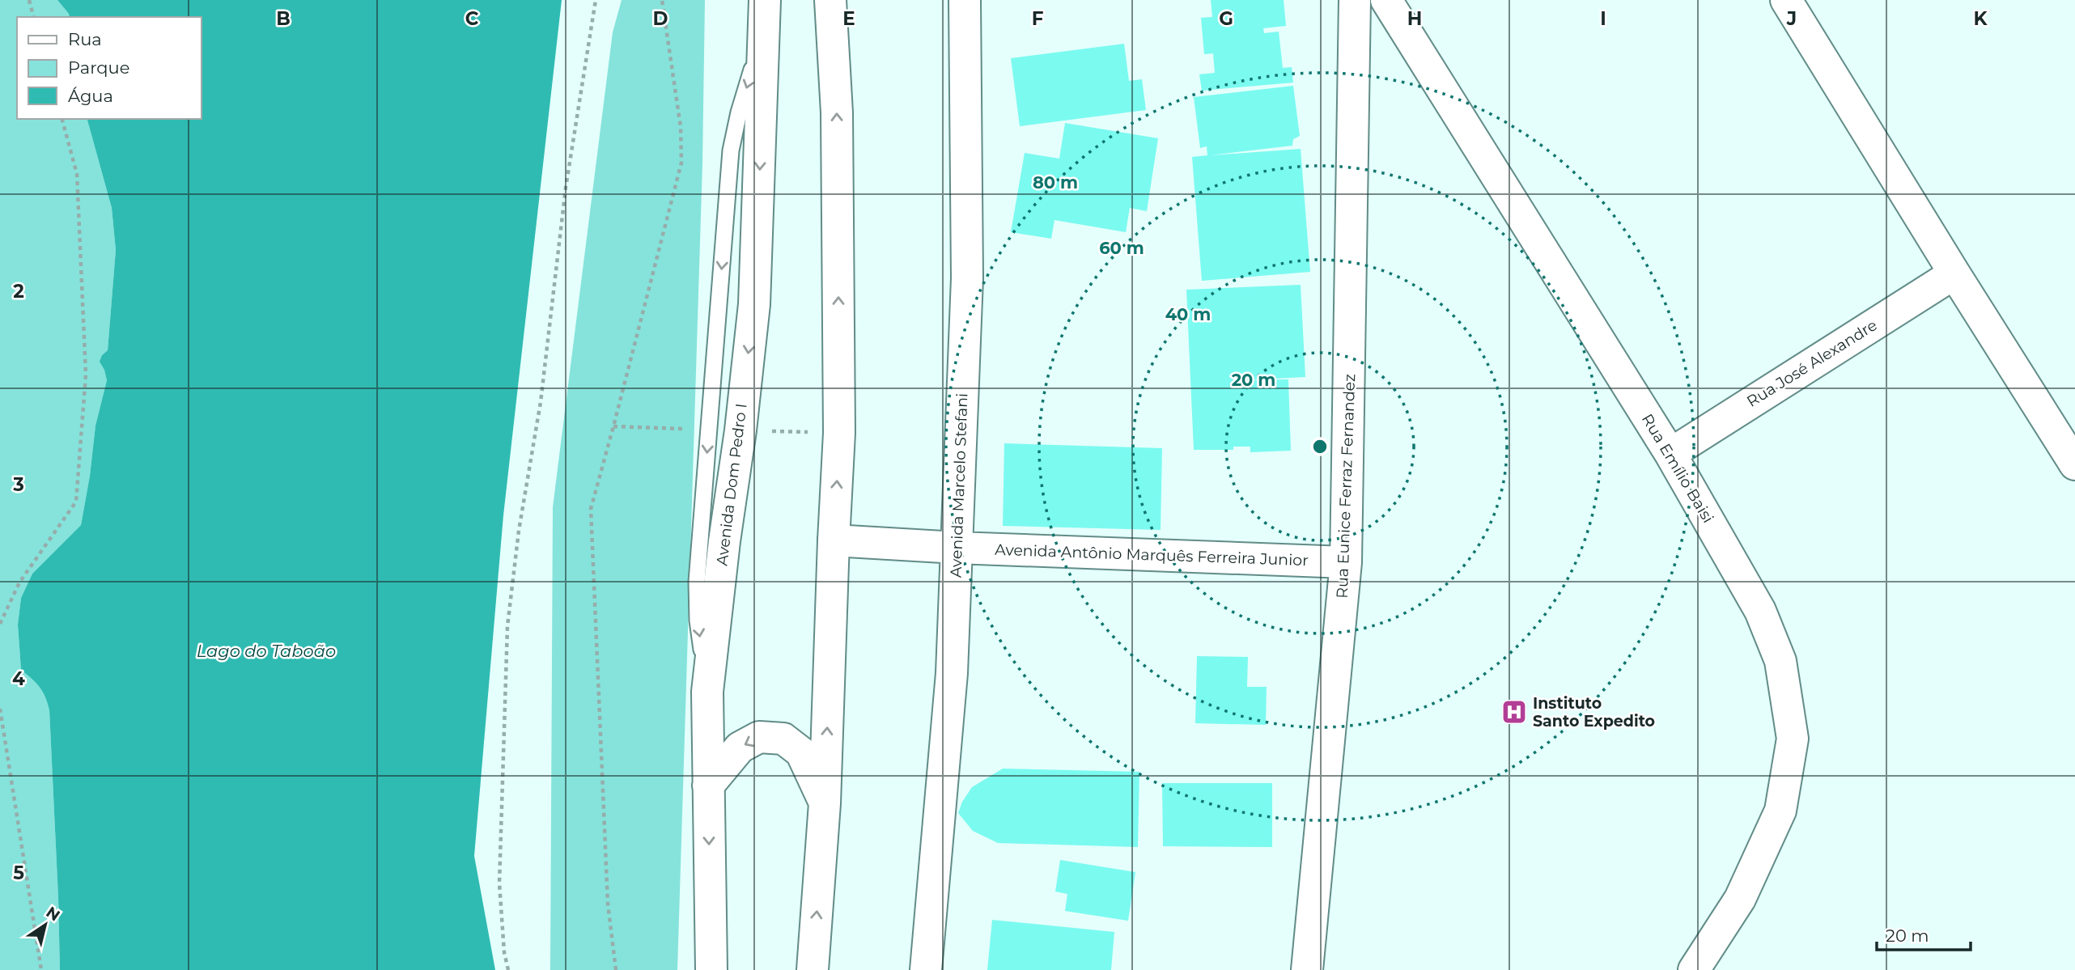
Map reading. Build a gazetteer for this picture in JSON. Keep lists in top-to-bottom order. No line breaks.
{"streets":{"street":["Rua José Alexandre","Rua Emílio Baisi","Avenida Dom Pedro I","Avenida Marcelo Stefani","Rua Eunice Ferraz Fernandez","Avenida Antônio Marquês Ferreira Junior"]},"crossings":[["Rua José Alexandre","Rua Emílio Baisi"],["Avenida Marcelo Stefani","Avenida Antônio Marquês Ferreira Junior"],["Rua Eunice Ferraz Fernandez","Avenida Antônio Marquês Ferreira Junior"]],"water":["Lago do Taboão"],"places":{"hospital":["Instituto Santo Expedito"]},"legend":["Rua","Parque","Água"],"scale_bar":"20 m","north":"top right","grid":{"columns":["B","C","D","E","F","G","H","I","J","K"],"rows":["2","3","4","5"]},"rings":["80 m","60 m","40 m","20 m"]}
